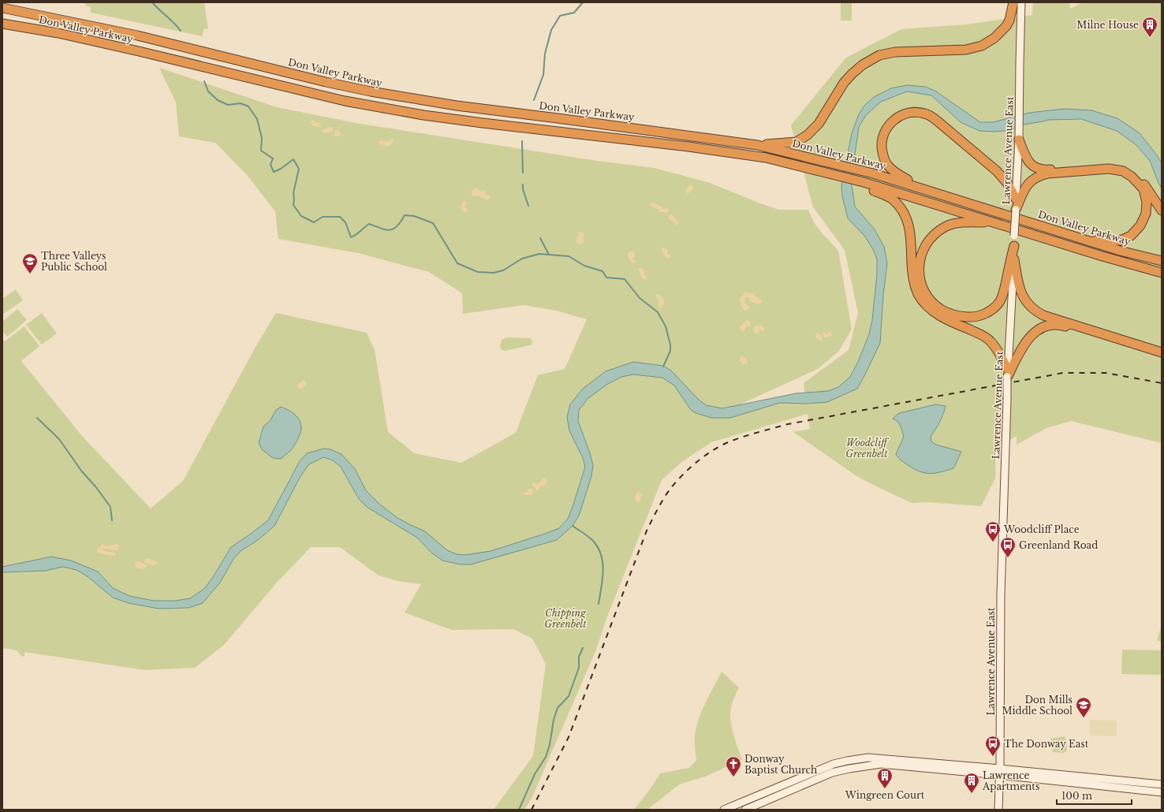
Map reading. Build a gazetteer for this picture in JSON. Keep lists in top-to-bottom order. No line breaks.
{"streets":{"highway":["Don Valley Parkway"],"street":["Lawrence Avenue East"]},"parks":["Woodcliff Greenbelt","Chipping Greenbelt"],"places":{"building":["Milne House","Wingreen Court","Lawrence Apartments"],"school or university":["Three Valleys Public School","Don Mills Middle School"],"bus stop":["Woodcliff Place","Greenland Road","The Donway East"],"church":["Donway Baptist Church"]},"scale_bar":"100 m"}
